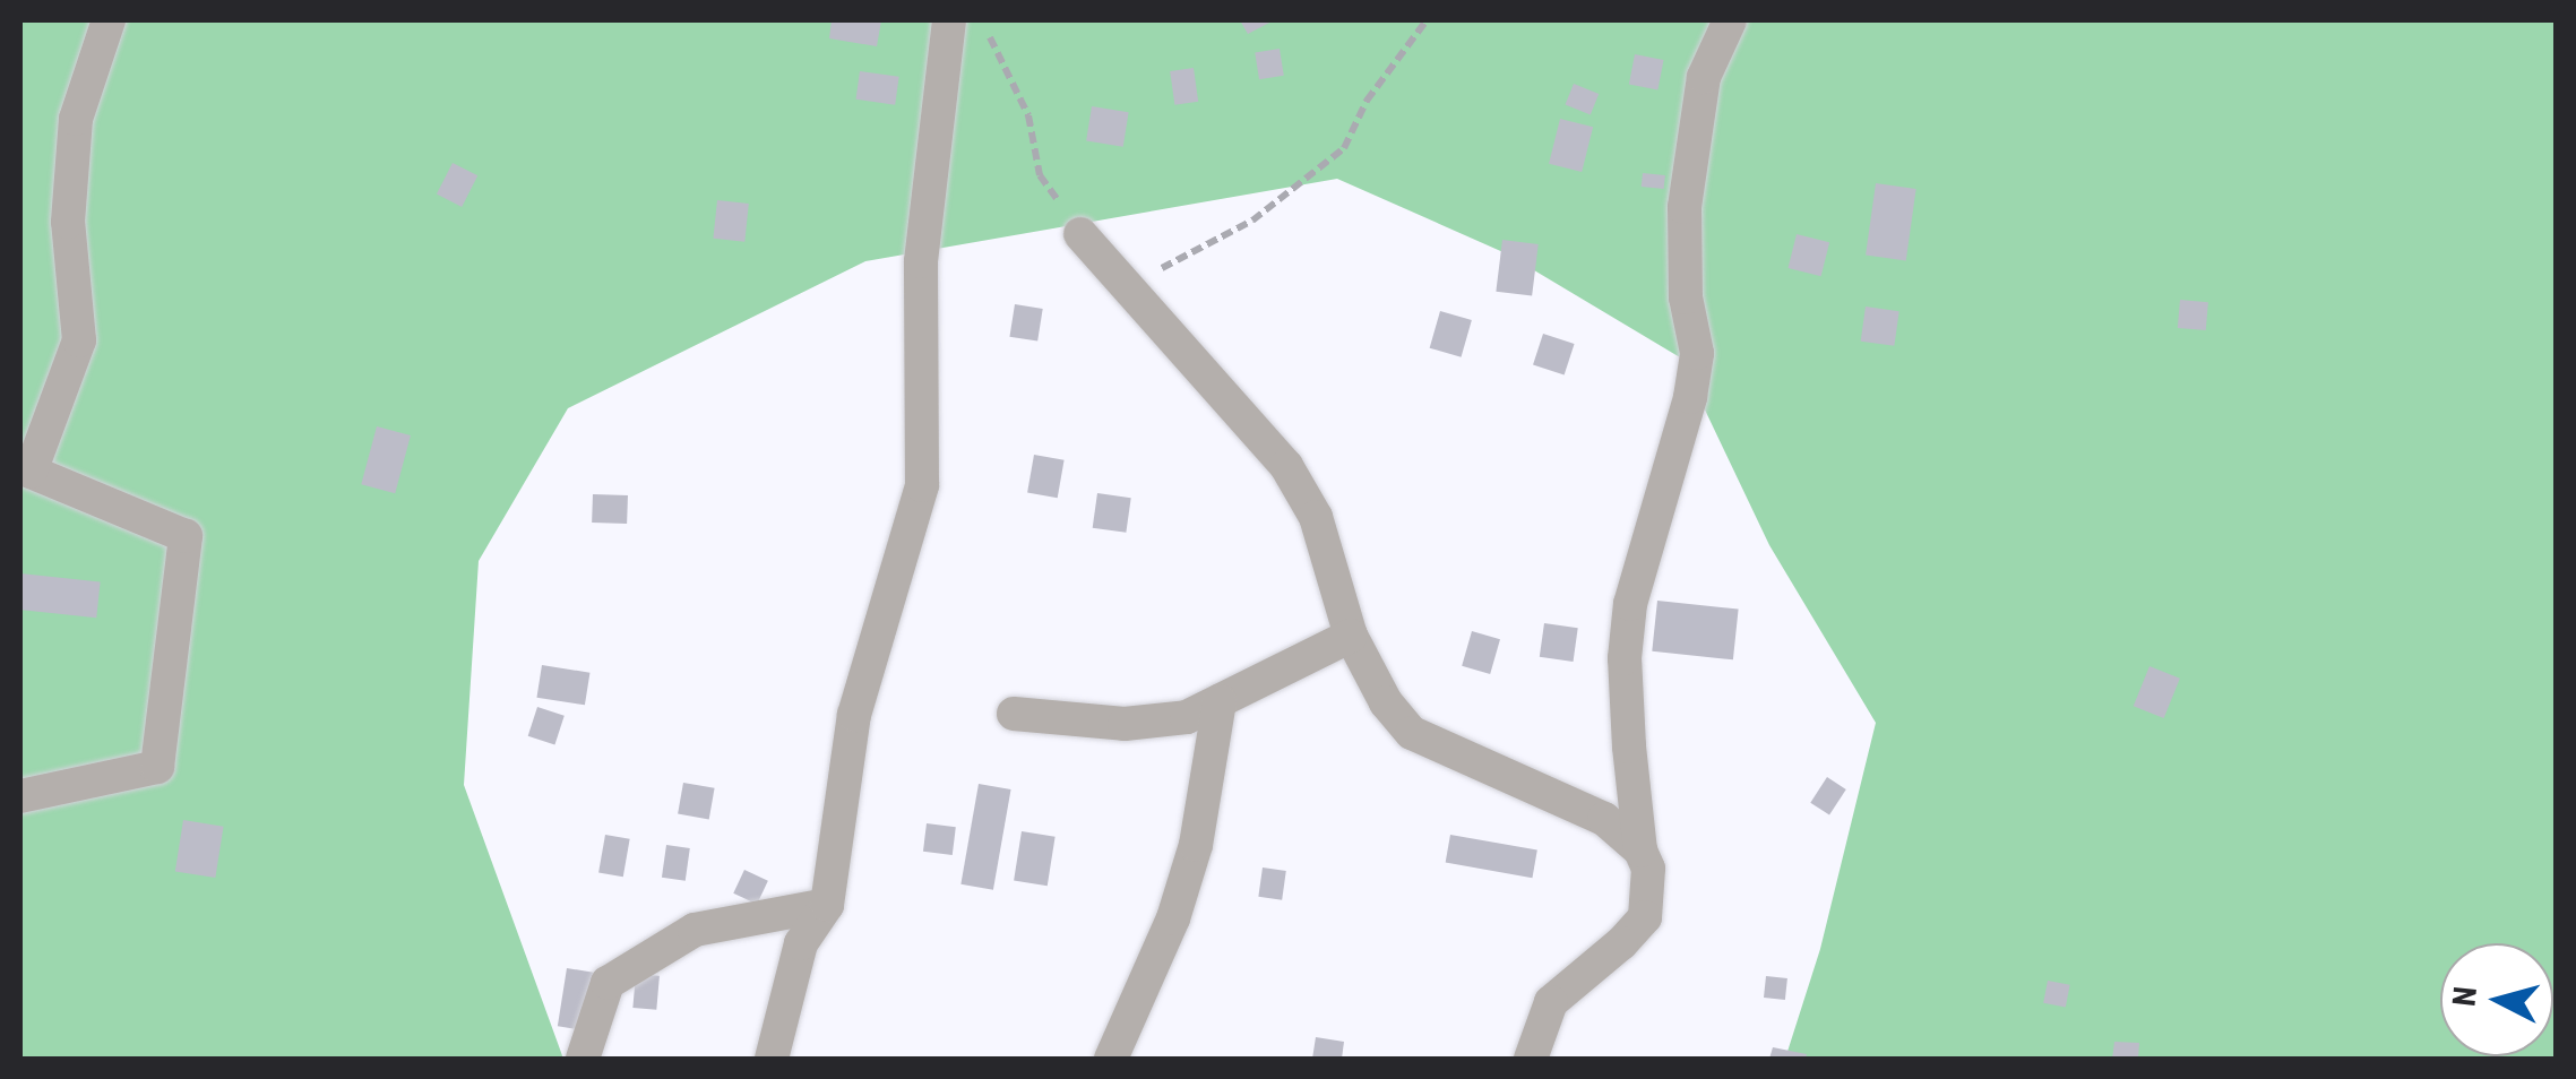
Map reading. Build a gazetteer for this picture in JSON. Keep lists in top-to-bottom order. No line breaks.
{"north":"left"}
